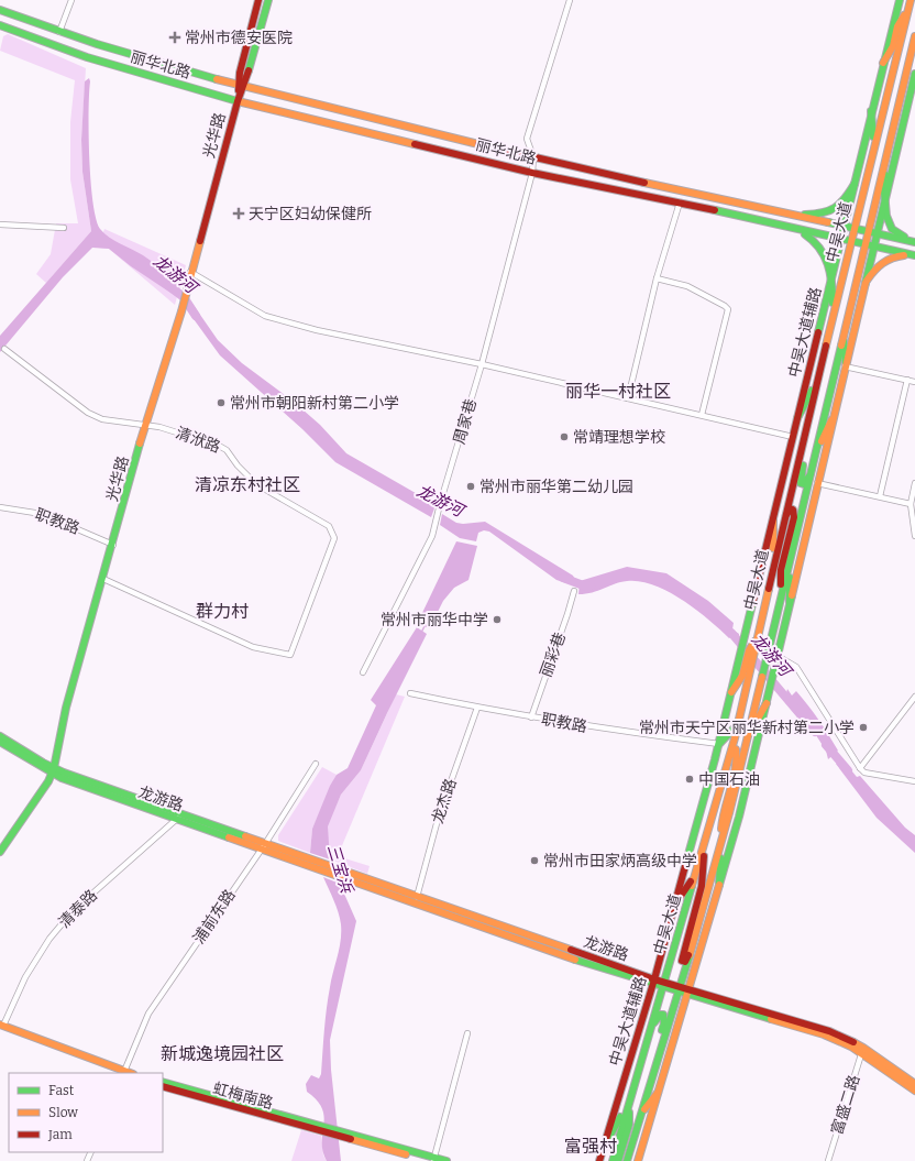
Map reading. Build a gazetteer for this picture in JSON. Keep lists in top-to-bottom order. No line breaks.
{"streets":{"main road":["丽华北路","光华路","中吴大道","中吴大道辅路","龙游路","虹梅南路"],"street":["周家巷","清洑路","职教路","丽彩巷","龙杰路","清泰路","浦前东路","富盛二路"]},"crossings":[["丽华北路","光华路"],["丽华北路","中吴大道"],["丽华北路","中吴大道辅路"],["丽华北路","周家巷"],["光华路","清洑路"],["光华路","职教路"],["光华路","龙游路"],["中吴大道","龙游路"],["中吴大道辅路","职教路"],["中吴大道辅路","龙游路"],["职教路","丽彩巷"],["职教路","龙杰路"],["龙游路","龙杰路"],["龙游路","清泰路"],["龙游路","浦前东路"],["龙游路","富盛二路"]],"districts":["丽华一村社区","清凉东村社区","群力村","新城逸境园社区","富强村"],"water":["龙游河","三宝浜"],"places":{"health":["常州市德安医院","天宁区妇幼保健所"],"other":["常州市朝阳新村第二小学","常靖理想学校","常州市丽华第二幼儿园","常州市丽华中学","常州市天宁区丽华新村第二小学","中国石油","常州市田家炳高级中学"]},"legend":["Fast","Slow","Jam"]}
